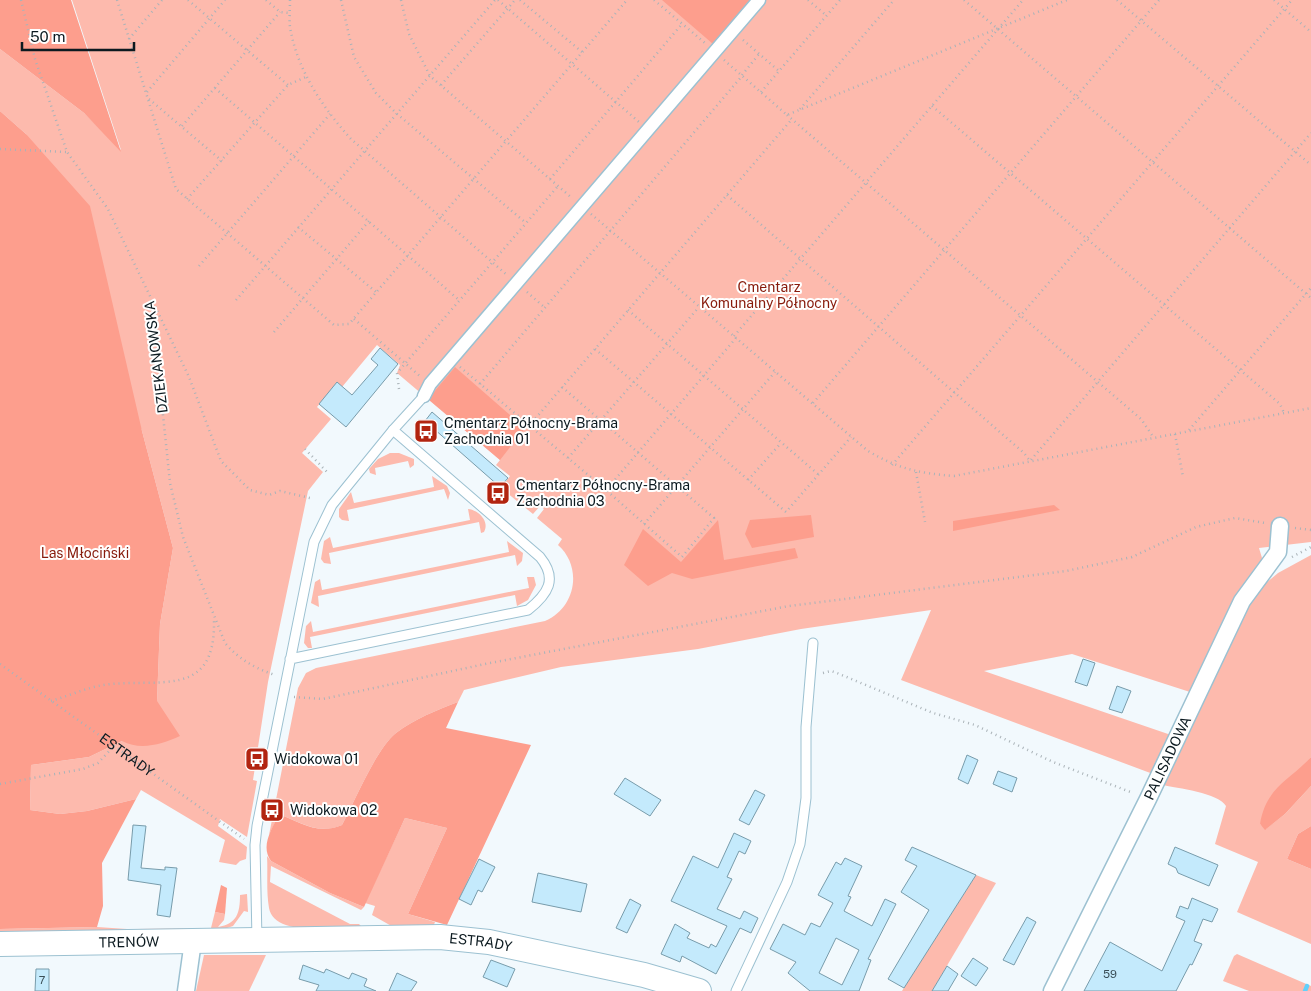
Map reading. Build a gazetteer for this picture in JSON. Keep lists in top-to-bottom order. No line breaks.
{"streets":{"main road":["ESTRADY","TRENÓW"],"street":["PALISADOWA"],"path":["DZIEKANOWSKA"]},"crossings":[["ESTRADY","TRENÓW"]],"parks":["Cmentarz Komunalny Północny","Las Młociński"],"places":{"bus stop":["Cmentarz Północny-Brama Zachodnia 01","Cmentarz Północny-Brama Zachodnia 03","Widokowa 01","Widokowa 02"]},"house_numbers":["59","7"],"scale_bar":"50 m"}
